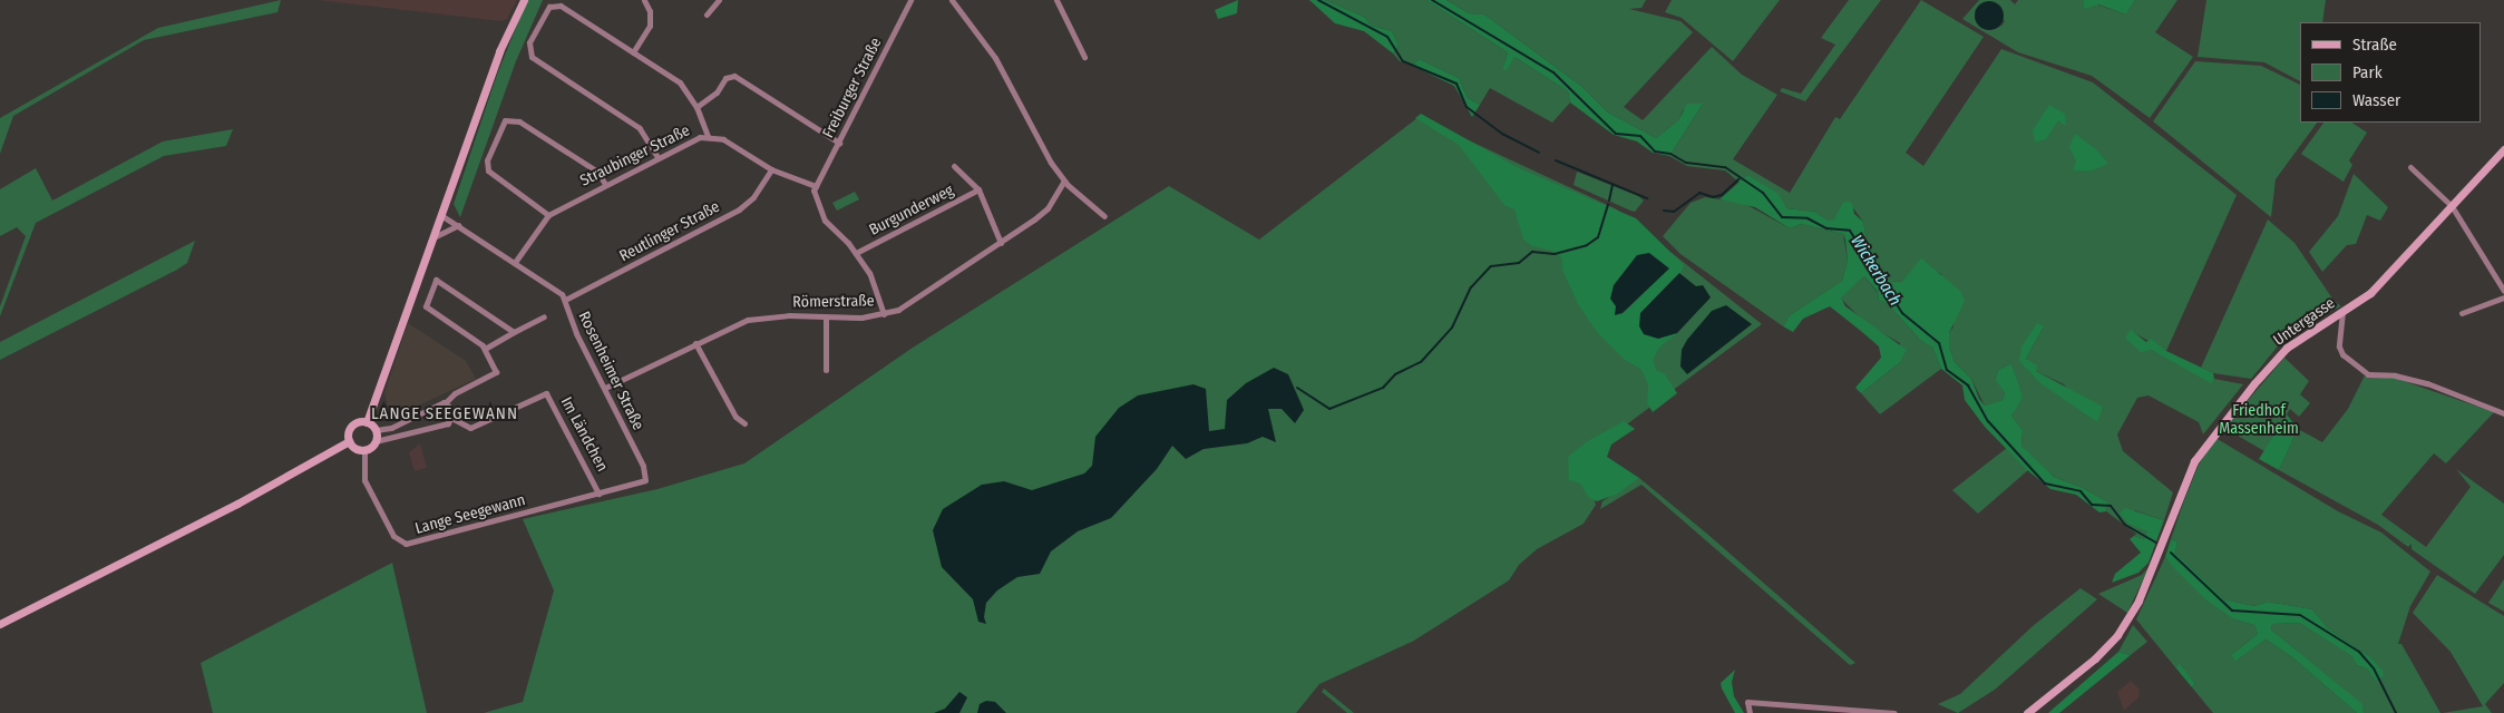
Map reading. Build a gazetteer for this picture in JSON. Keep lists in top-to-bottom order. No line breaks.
{"streets":{"main road":["Untergasse"],"street":["Freiburger Straße","Straubinger Straße","Burgunderweg","Reutlinger Straße","Römerstraße","Rosenheimer Straße","Im Ländchen","Lange Seegewann"]},"crossings":[["Freiburger Straße","Straubinger Straße"],["Straubinger Straße","Reutlinger Straße"],["Straubinger Straße","Rosenheimer Straße"],["Reutlinger Straße","Rosenheimer Straße"],["Römerstraße","Rosenheimer Straße"],["Rosenheimer Straße","Lange Seegewann"],["Im Ländchen","Lange Seegewann"]],"districts":["LANGE SEEGEWANN"],"water":["Wickerbach"],"parks":["Friedhof Massenheim"],"legend":["Straße","Park","Wasser"]}
